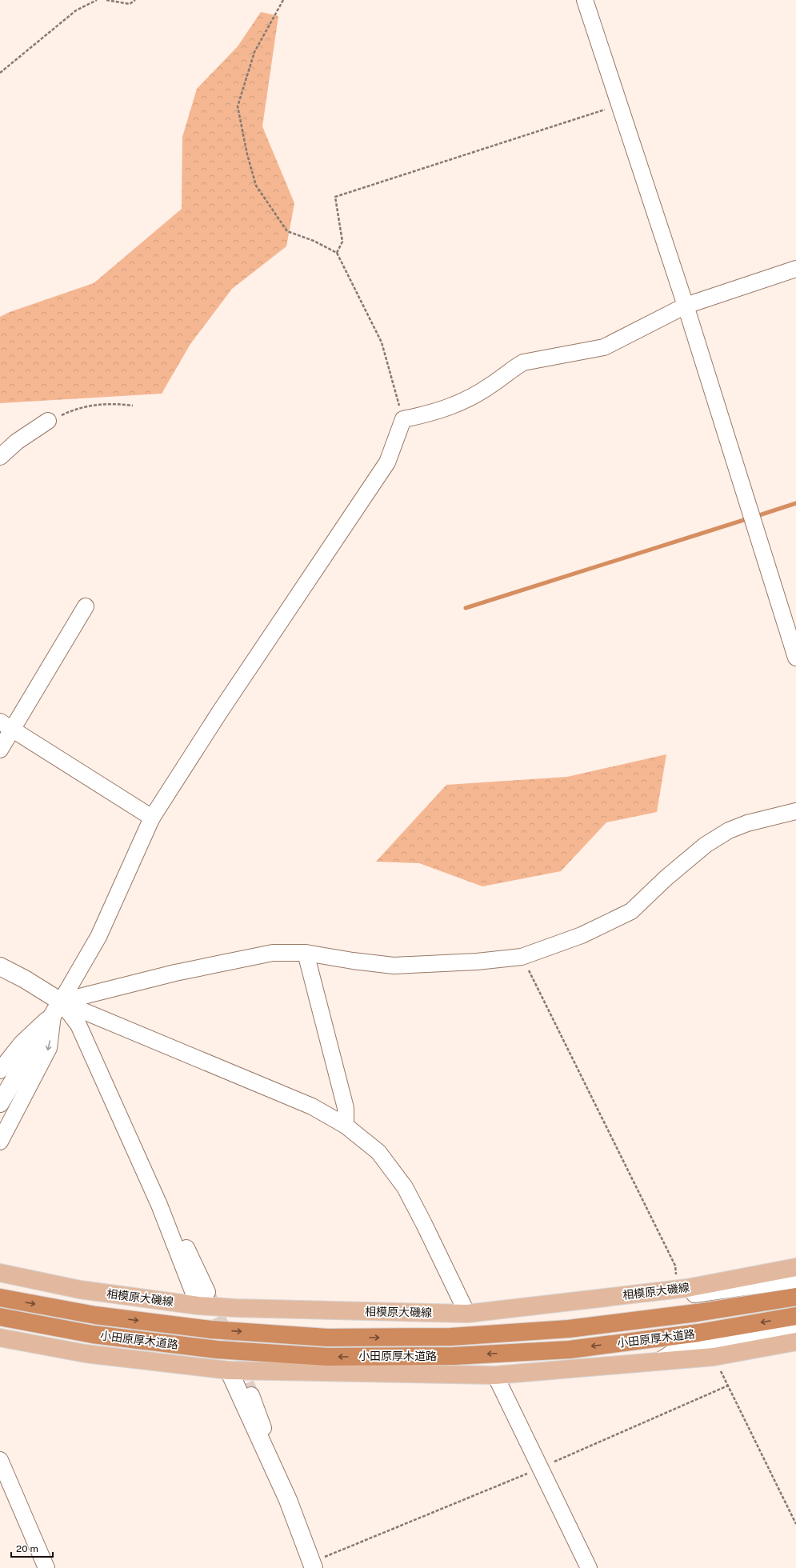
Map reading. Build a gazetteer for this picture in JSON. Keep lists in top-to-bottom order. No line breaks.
{"streets":{"highway":["小田原厚木道路"],"main road":["相模原大磯線"]},"scale_bar":"20 m"}
